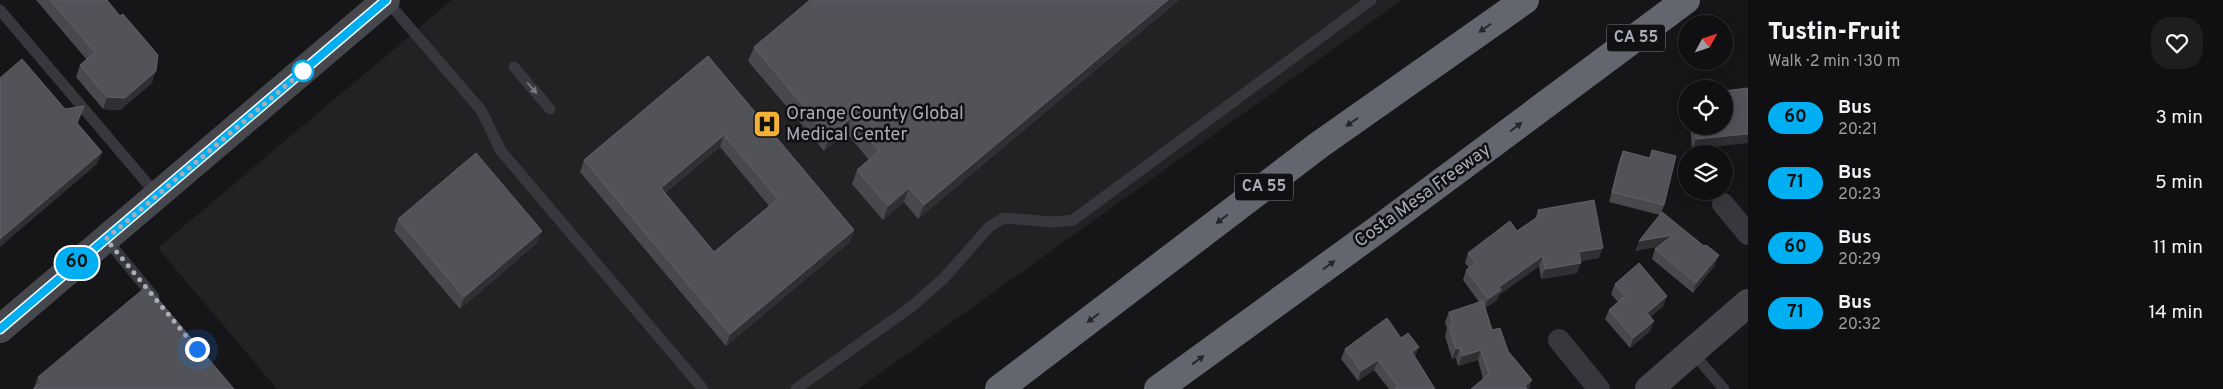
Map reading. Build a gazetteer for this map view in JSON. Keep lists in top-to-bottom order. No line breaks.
{"streets":{"highway":["CA 55","Costa Mesa Freeway"]},"places":{"hospital":["Orange County Global Medical Center"]},"lines":["bus line 60"],"north":"top right","page":{"on_map":"60","heading":["Tustin-Fruit","Walk · 2 min · 130 m"],"list":[{"mark":"60","name":"Bus","note":"20:21","value":"3 min"},{"mark":"71","name":"Bus","note":"20:23","value":"5 min"},{"mark":"60","name":"Bus","note":"20:29","value":"11 min"},{"mark":"71","name":"Bus","note":"20:32","value":"14 min"}]}}
